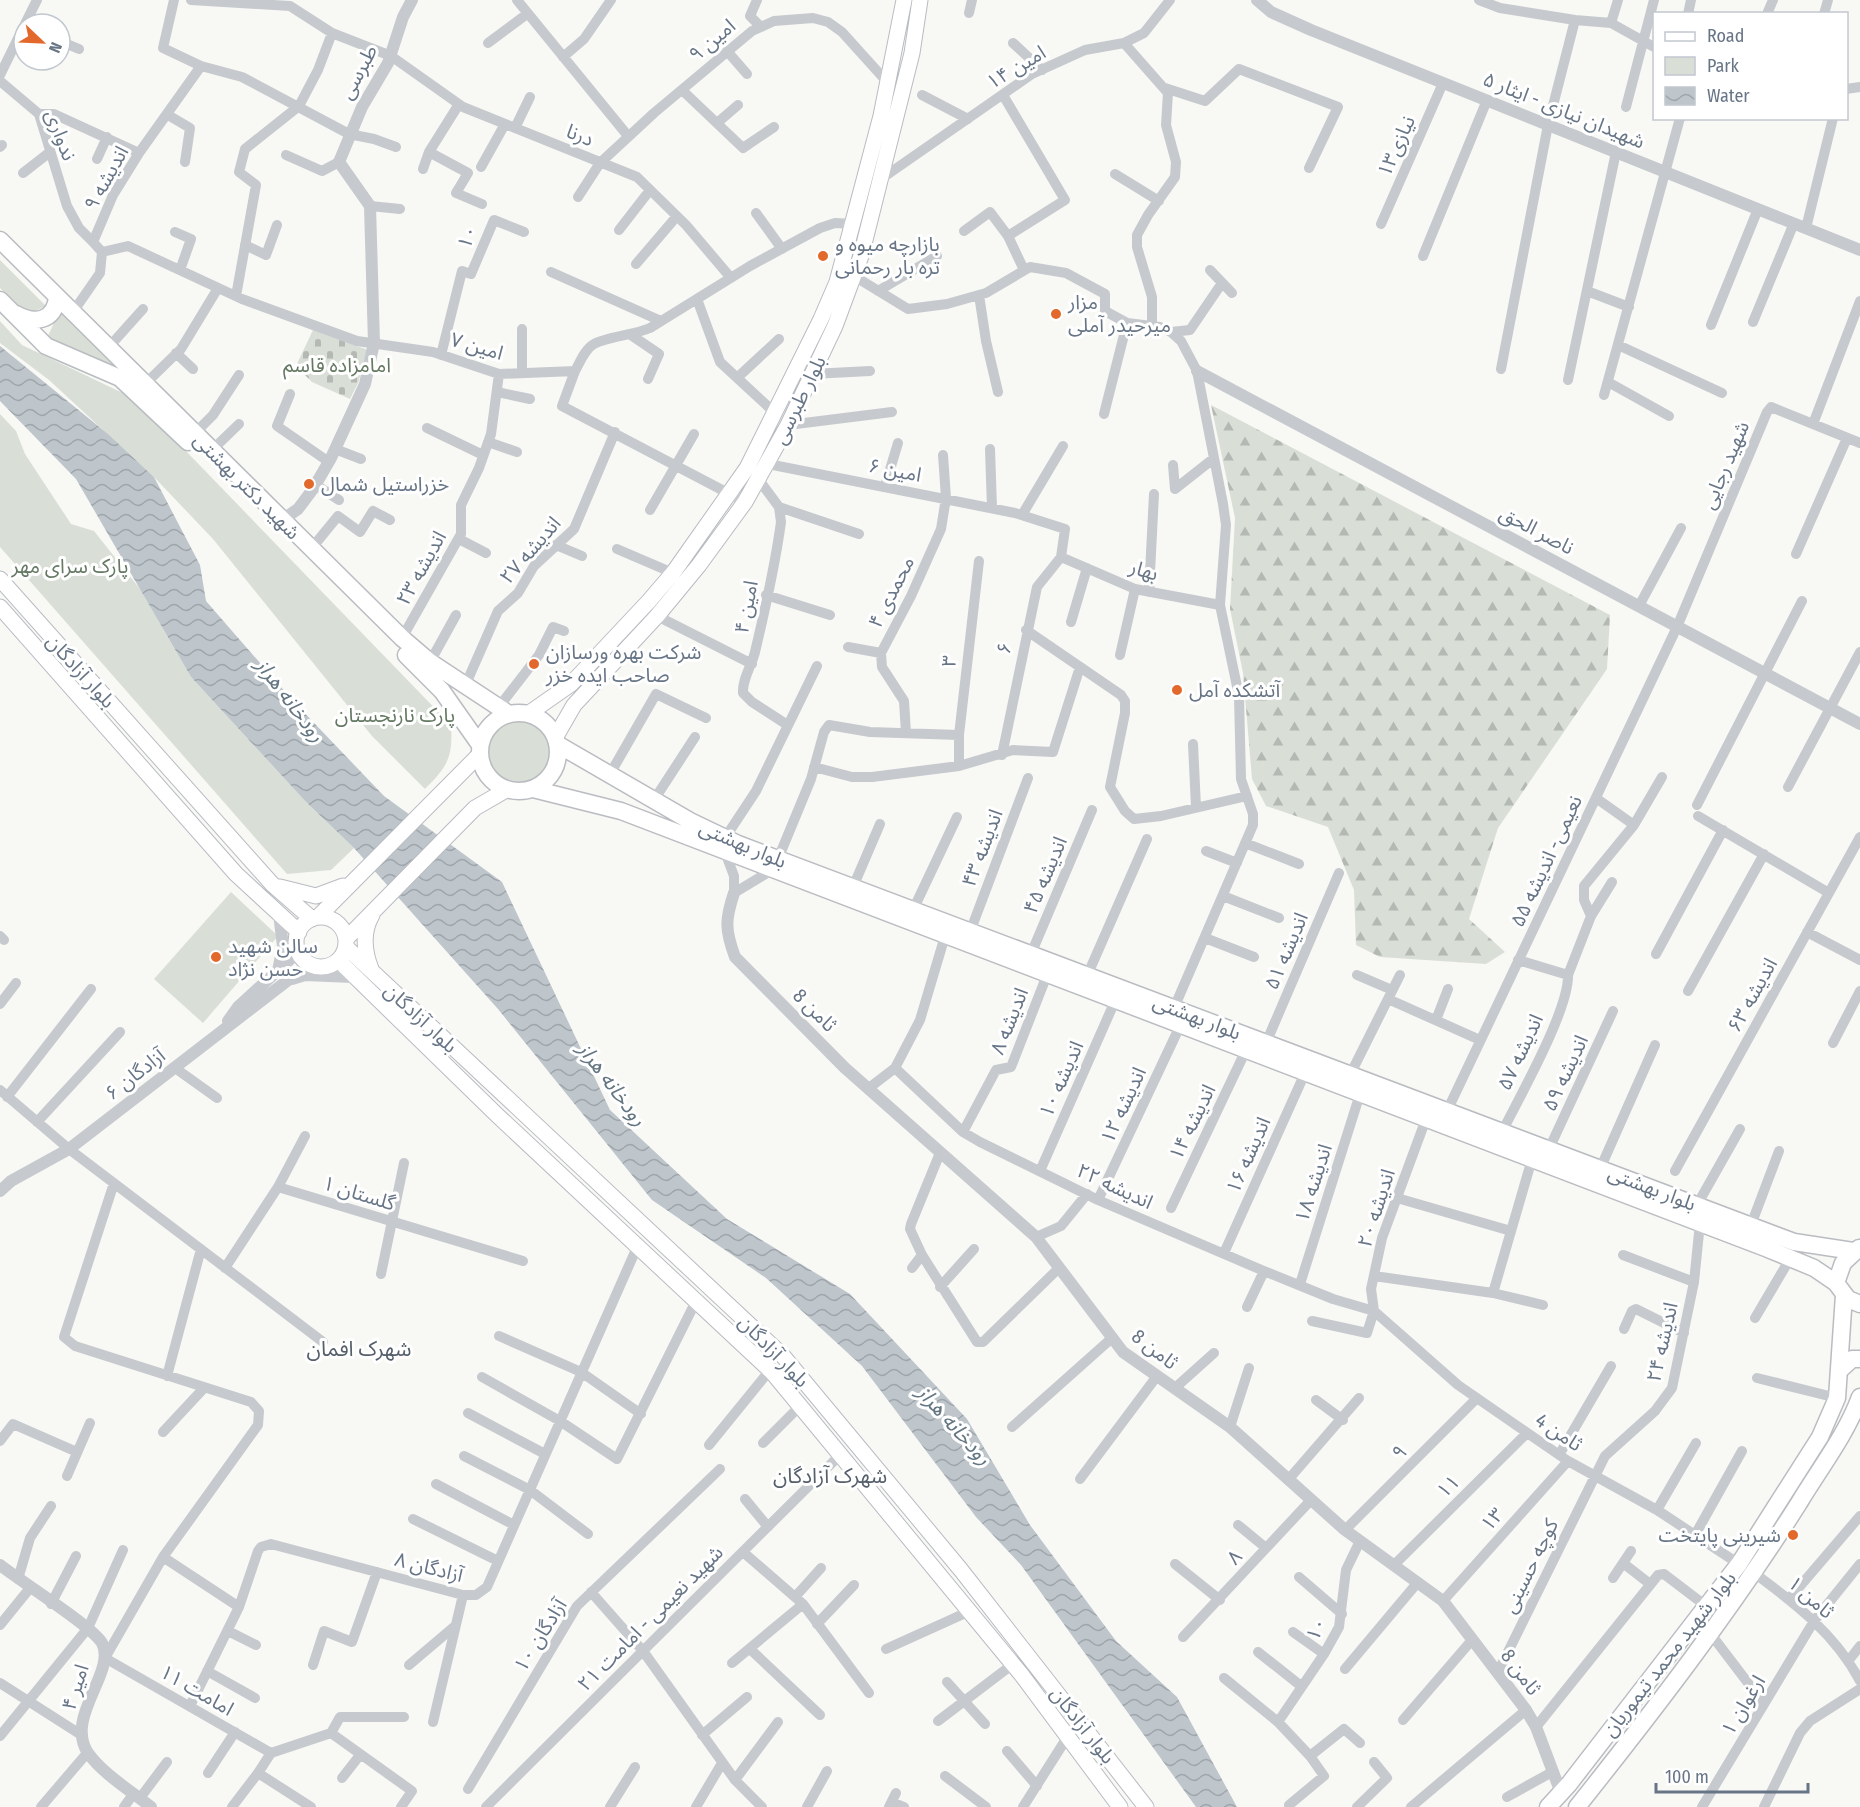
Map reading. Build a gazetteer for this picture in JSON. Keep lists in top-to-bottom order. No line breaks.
{"streets":{"main road":["بلوار طبرسی","شهید دکتر بهشتی","بلوار آزادگان","بلوار بهشتی","بلوار شهید محمد تیموریان"],"street":["امین ۹","امین ۱۴","طبرسی","شهیدان نیازی - ایثار ۵","ندواری","درنا","نیازی۱۳","اندیشه ۹","۱۰","امین ۷","شهید رجایی","امین ۶","ناصر الحق","اندیشه ۲۷","اندیشه ۲۳","بهار","محمدی ۴","امین ۴","۶","۳","اندیشه ۴۳","نعیمی- اندیشه ۵۵","اندیشه ۴۵","اندیشه ۵۱","اندیشه ۶۳","ثامن 8","اندیشه ۸","اندیشه ۵۷","اندیشه ۵۹","آزادگان ۶","اندیشه ۱۰","اندیشه ۱۲","اندیشه ۱۴","اندیشه ۱۶","اندیشه ۱۸","اندیشه ۲۲","گلستان ۱","اندیشه ۲۰","اندیشه ۲۴","ثامن 4","۹","۱۱","۱۳","۸","کوچه حسینی","آزادگان ۸","ثامن ۱","شهید نعیمی - امامت ۲۱","آزادگان ۱۰","امیر ۴","امامت ۱۱","ارغوان ۱"]},"crossings":[["امین ۹","درنا"],["امین ۹","بلوار طبرسی"],["امین ۱۴","بلوار طبرسی"],["طبرسی","درنا"],["شهیدان نیازی - ایثار ۵","نیازی۱۳"],["ندواری","اندیشه ۹"],["اندیشه ۹","امین ۷"],["۱۰","امین ۷"],["۱۰","ثامن 8"],["امین ۷","اندیشه ۲۳"],["بلوار طبرسی","امین ۶"],["بلوار طبرسی","شهید دکتر بهشتی"],["بلوار طبرسی","بلوار بهشتی"],["شهید رجایی","ناصر الحق"],["شهید رجایی","نعیمی- اندیشه ۵۵"],["امین ۶","بهار"],["امین ۶","محمدی ۴"],["امین ۶","۶"],["شهید دکتر بهشتی","اندیشه ۲۷"],["شهید دکتر بهشتی","اندیشه ۲۳"],["شهید دکتر بهشتی","بلوار بهشتی"],["ناصر الحق","نعیمی- اندیشه ۵۵"],["بهار","۶"],["بلوار آزادگان","آزادگان ۶"],["بلوار آزادگان","آزادگان ۸"],["بلوار آزادگان","شهید نعیمی - امامت ۲۱"],["بلوار بهشتی","اندیشه ۴۳"],["بلوار بهشتی","نعیمی- اندیشه ۵۵"],["بلوار بهشتی","اندیشه ۴۵"],["بلوار بهشتی","اندیشه ۵۱"],["بلوار بهشتی","اندیشه ۸"],["بلوار بهشتی","اندیشه ۵۷"],["بلوار بهشتی","اندیشه ۵۹"],["بلوار بهشتی","اندیشه ۱۰"],["بلوار بهشتی","اندیشه ۱۲"],["بلوار بهشتی","اندیشه ۱۴"],["بلوار بهشتی","اندیشه ۱۶"],["بلوار بهشتی","اندیشه ۱۸"],["بلوار بهشتی","اندیشه ۲۰"],["بلوار بهشتی","اندیشه ۲۴"],["بلوار بهشتی","بلوار شهید محمد تیموریان"],["اندیشه ۵۱","اندیشه ۱۴"],["ثامن 8","۹"],["ثامن 8","۱۱"],["ثامن 8","۱۳"],["ثامن 8","۸"],["ثامن 8","کوچه حسینی"],["ثامن 8","بلوار شهید محمد تیموریان"],["اندیشه ۸","اندیشه ۲۲"],["اندیشه ۱۰","اندیشه ۲۲"],["اندیشه ۱۲","اندیشه ۲۲"],["اندیشه ۱۶","اندیشه ۲۲"],["اندیشه ۱۸","اندیشه ۲۲"],["اندیشه ۲۲","اندیشه ۲۰"],["اندیشه ۲۲","ثامن 4"],["اندیشه ۲۰","ثامن 4"],["اندیشه ۲۴","ثامن 4"],["اندیشه ۲۴","کوچه حسینی"],["ثامن 4","۹"],["ثامن 4","۱۱"],["ثامن 4","۱۳"],["ثامن 4","کوچه حسینی"],["ثامن 4","بلوار شهید محمد تیموریان"],["ثامن ۱","بلوار شهید محمد تیموریان"],["ثامن ۱","ارغوان ۱"],["امیر ۴","امامت ۱۱"]],"districts":["شهرک افمان","شهرک آزادگان"],"water":["رودخانه هراز"],"parks":["امامزاده قاسم","پارک سرای مهر","پارک نارنجستان"],"places":["بازارچه میوه و تره بار رحمانی","مزار میرحیدر آملی","خزراستیل شمال","شرکت بهره ورسازان صاحب ایده خزر","آتشکده آمل","سالن شهید حسن نژاد","شیرینی پایتخت"],"legend":["Road","Park","Water"],"scale_bar":"100 m","north":"bottom right"}
